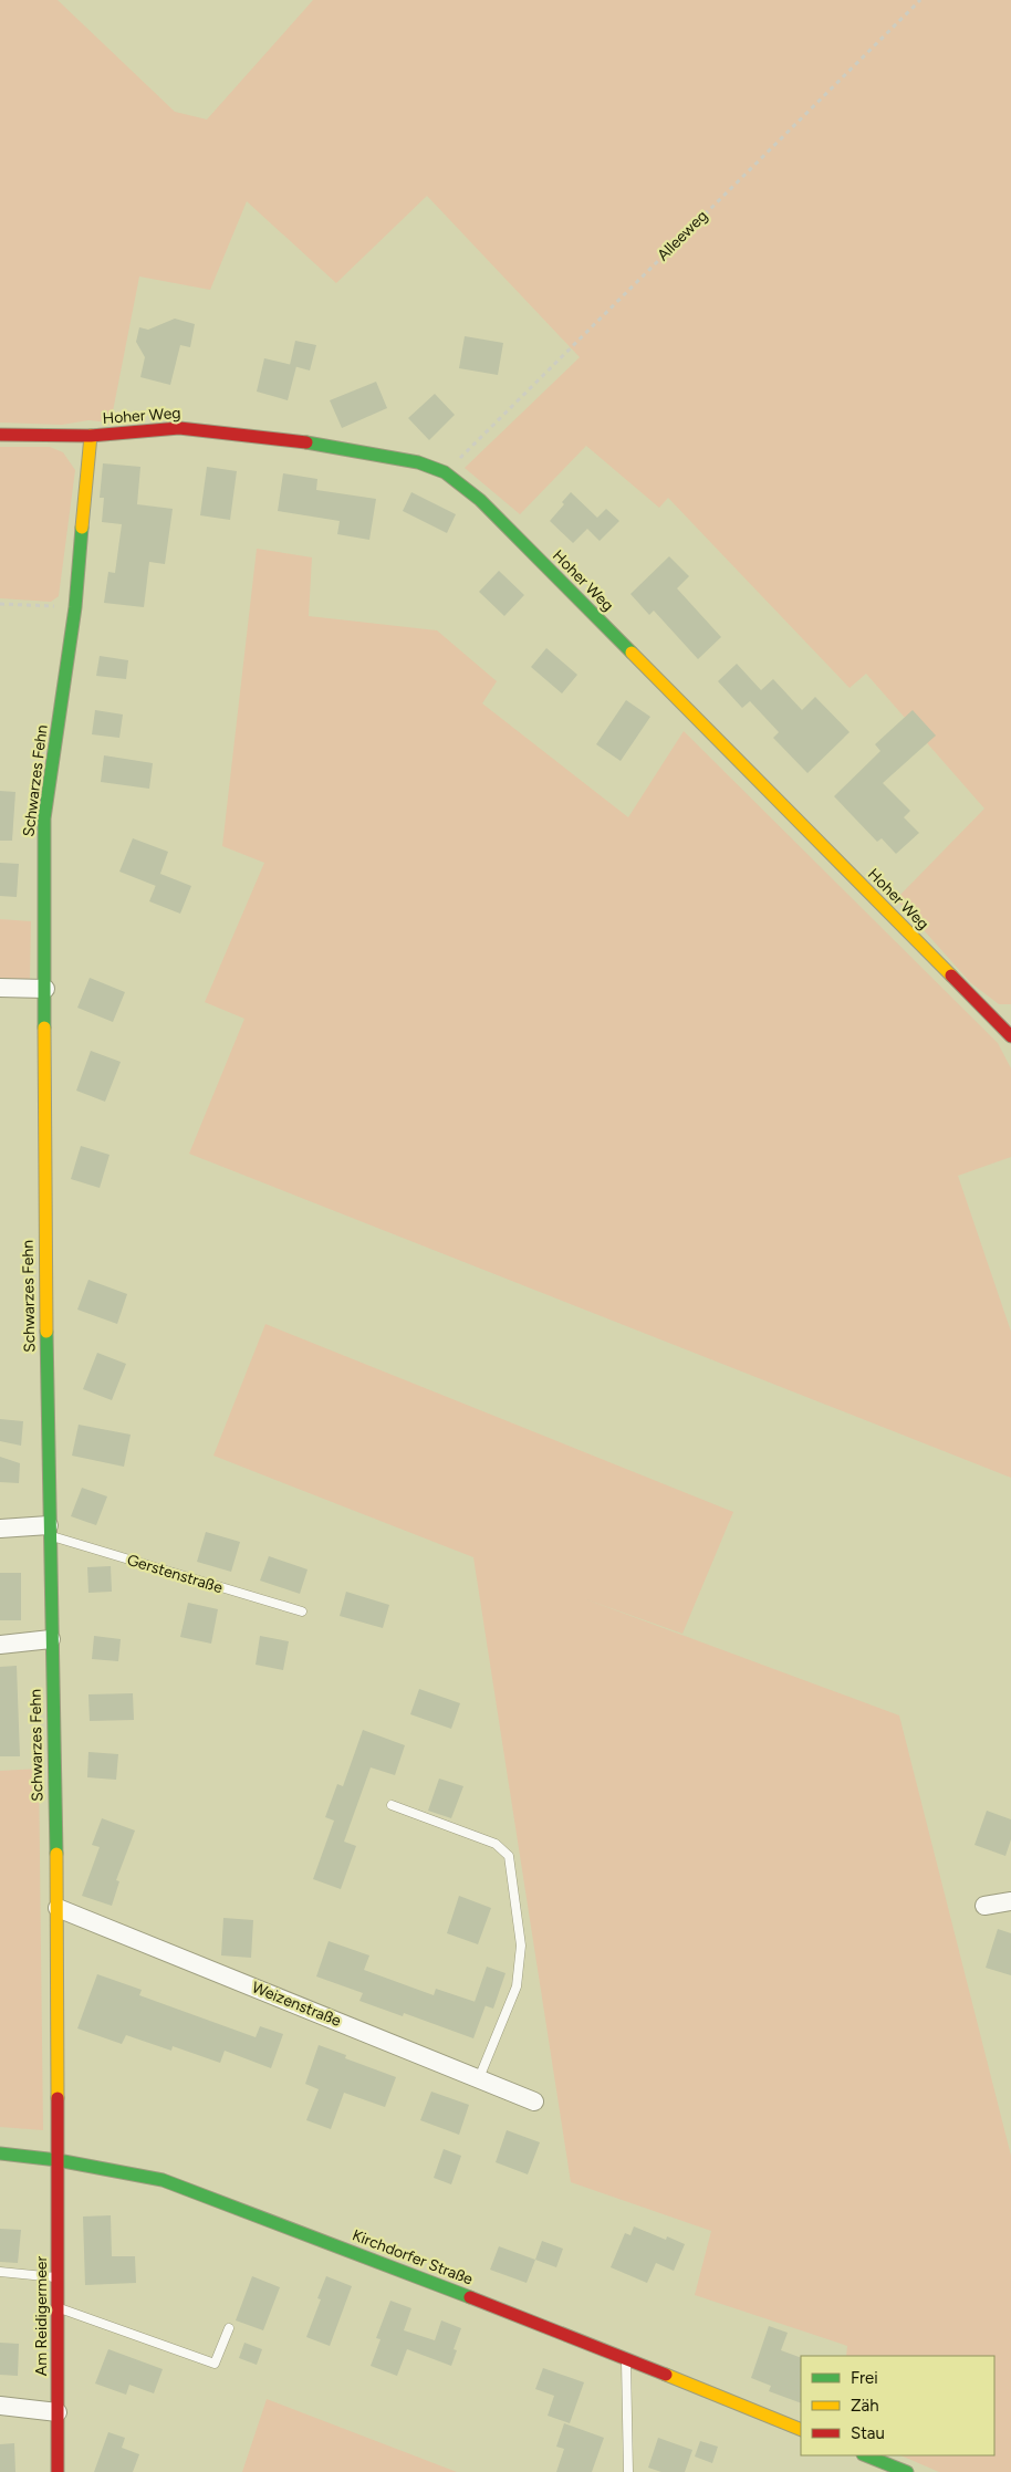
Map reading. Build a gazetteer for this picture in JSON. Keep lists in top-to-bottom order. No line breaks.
{"streets":{"street":["Hoher Weg","Schwarzes Fehn","Weizenstraße","Kirchdorfer Straße","Am Reidigermeer"],"lane":["Gerstenstraße"],"path":["Alleeweg"]},"crossings":[["Alleeweg","Hoher Weg"],["Hoher Weg","Schwarzes Fehn"],["Schwarzes Fehn","Gerstenstraße"],["Schwarzes Fehn","Weizenstraße"],["Schwarzes Fehn","Kirchdorfer Straße"],["Schwarzes Fehn","Am Reidigermeer"],["Kirchdorfer Straße","Am Reidigermeer"]],"legend":["Frei","Zäh","Stau"]}
